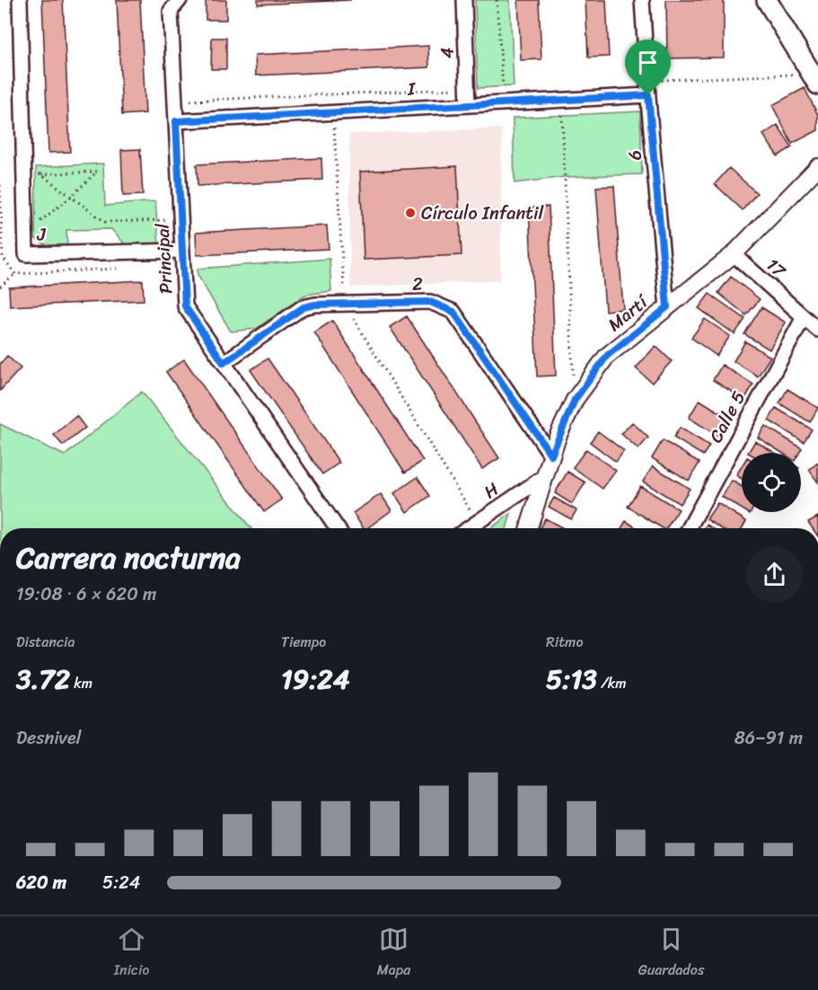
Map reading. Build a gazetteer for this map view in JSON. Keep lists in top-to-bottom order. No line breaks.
{"streets":{"street":["4","I","6","J","Principal","17","2","Martí","Calle 5","H"]},"crossings":[["4","I"],["I","6"],["I","Principal"],["6","Martí"],["J","Principal"],["Principal","2"],["17","Martí"],["17","Calle 5"],["2","Martí"],["Martí","H"]],"places":["Círculo Infantil"],"page":{"heading":["Carrera nocturna","19:08 · 6 × 620 m"],"stats":[["Distancia","3.72 km"],["Tiempo","19:24"],["Ritmo","5:13 /km"]],"chart":["Desnivel","86–91 m"],"list":[{"name":"620 m","note":"5:24"}],"tabs":["Inicio","Mapa","Guardados"]}}
